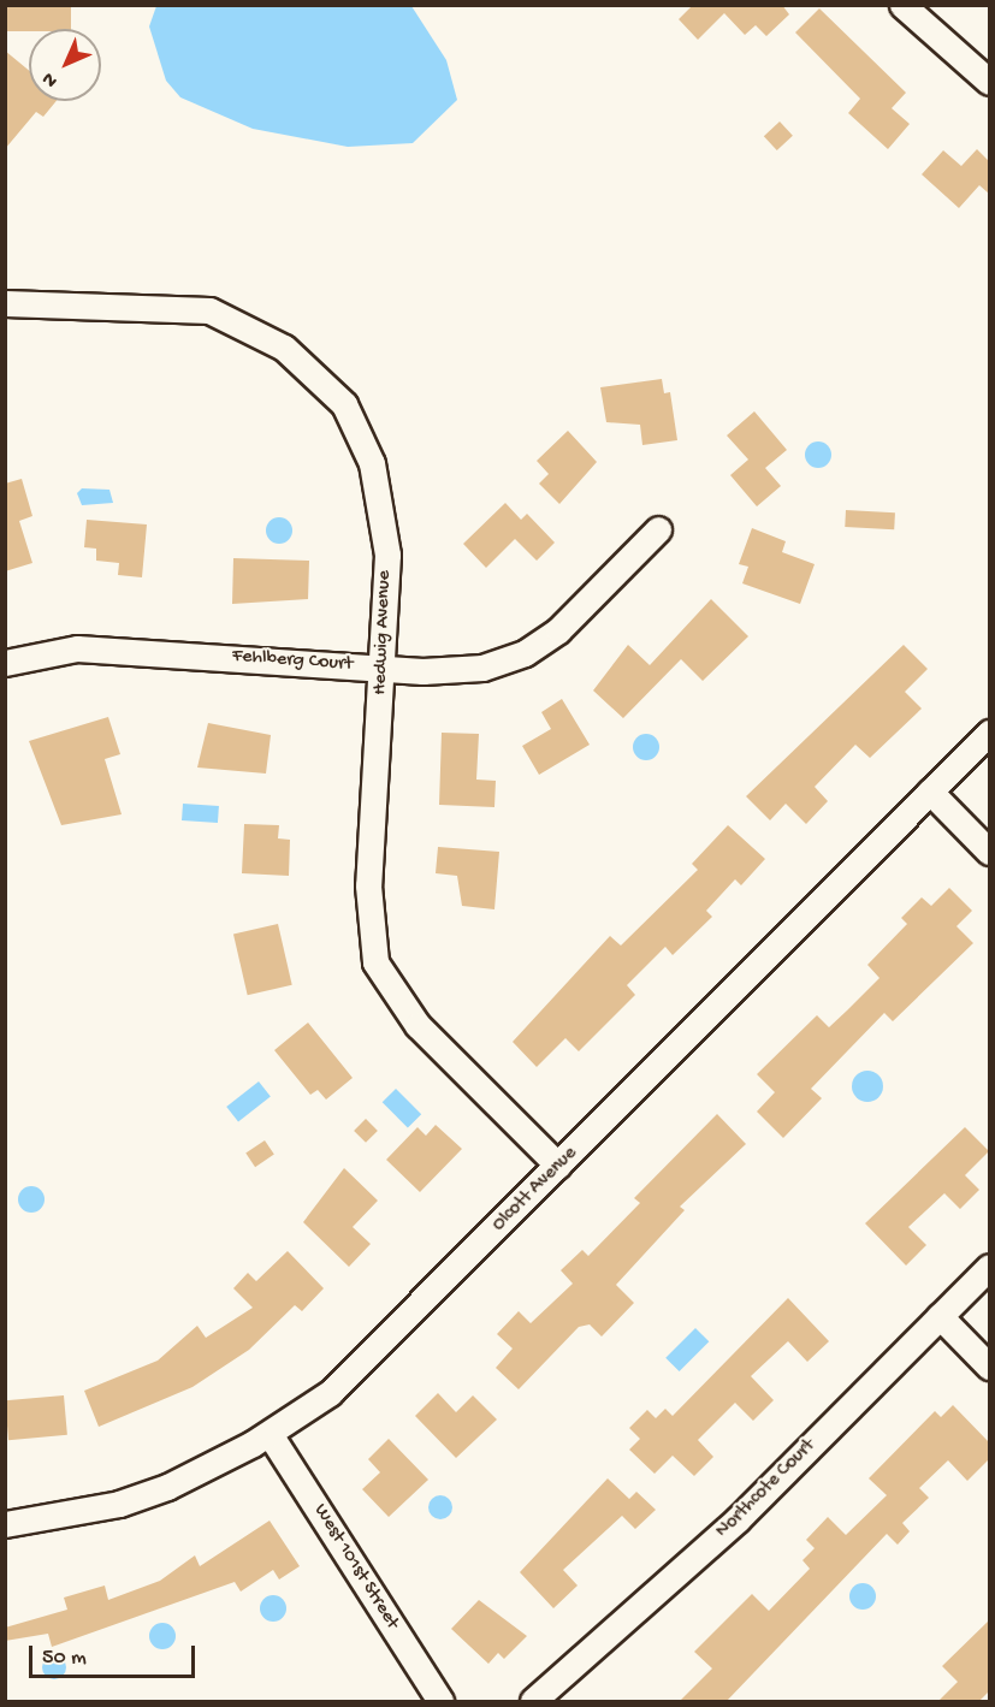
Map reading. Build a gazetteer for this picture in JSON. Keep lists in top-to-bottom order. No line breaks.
{"streets":{"street":["Hedwig Avenue","Fehlberg Court","Olcott Avenue","Northcote Court","West 101st Street"]},"crossings":[["Hedwig Avenue","Fehlberg Court"],["Hedwig Avenue","Olcott Avenue"],["Olcott Avenue","West 101st Street"]],"scale_bar":"50 m","north":"bottom left"}
